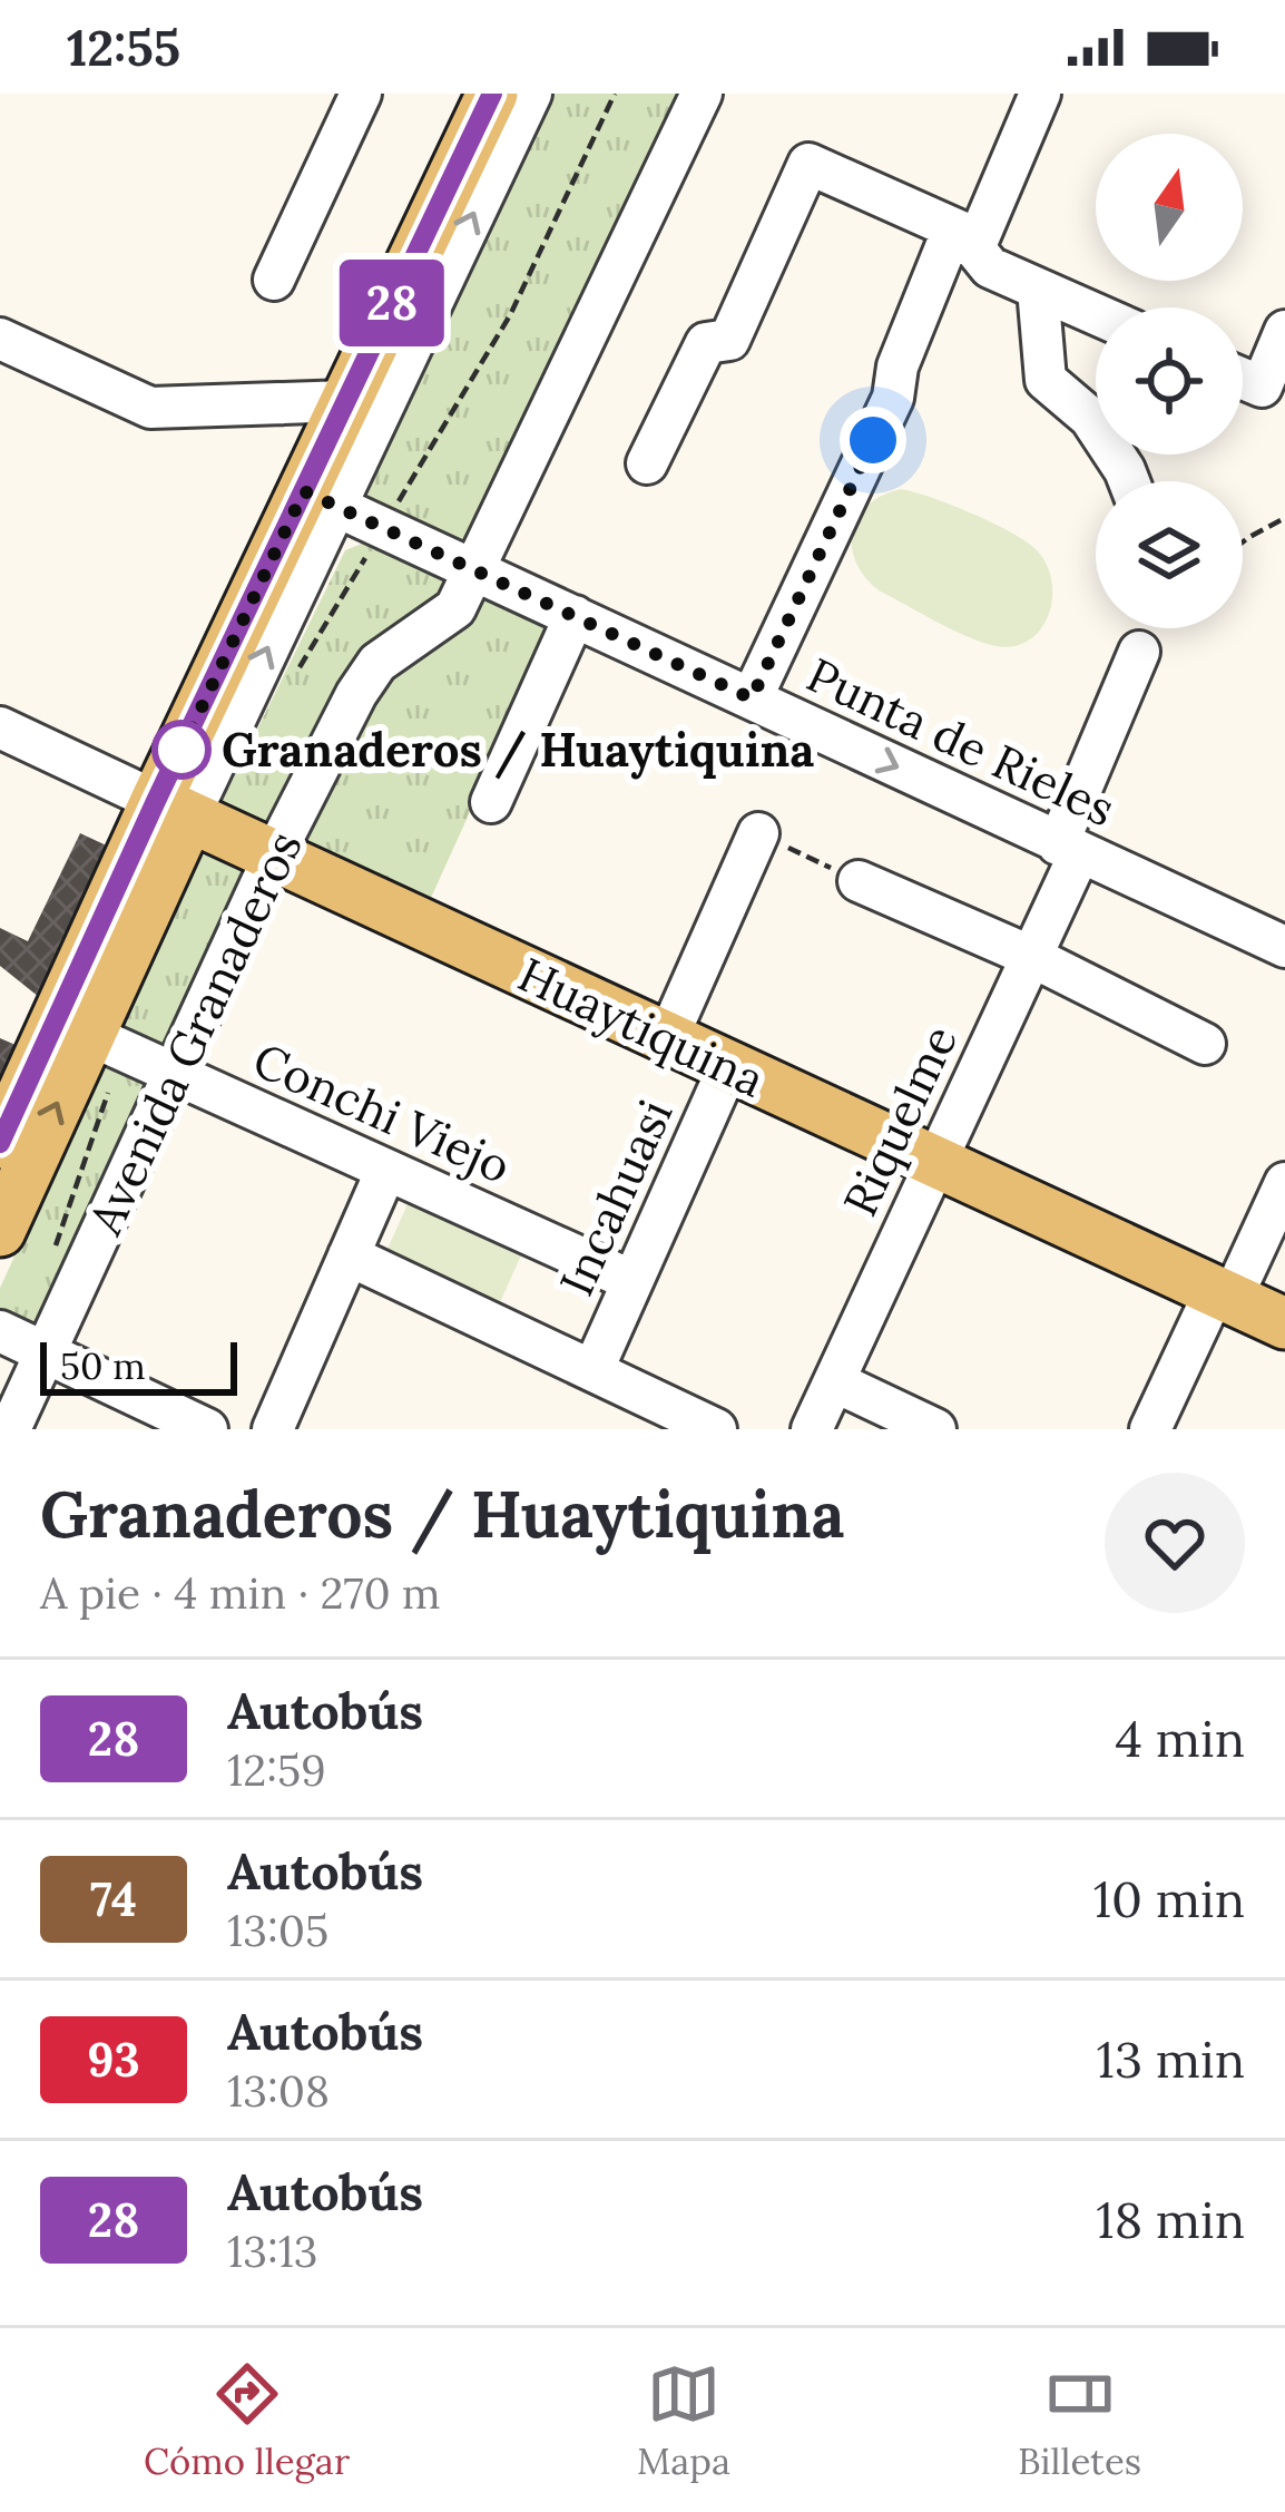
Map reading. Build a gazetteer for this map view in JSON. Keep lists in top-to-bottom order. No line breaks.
{"streets":{"main road":["Huaytiquina","Avenida Granaderos"],"street":["Punta de Rieles","Conchi Viejo","Riquelme","Incahuasi"]},"crossings":[["Punta de Rieles","Avenida Granaderos"],["Punta de Rieles","Riquelme"],["Huaytiquina","Avenida Granaderos"],["Huaytiquina","Riquelme"],["Huaytiquina","Incahuasi"],["Avenida Granaderos","Conchi Viejo"],["Conchi Viejo","Incahuasi"]],"places":["Granaderos / Huaytiquina"],"lines":["bus line 28"],"scale_bar":"50 m","north":"top","page":{"status":"12:55","on_map":"28","scale":"50 m","heading":["Granaderos / Huaytiquina","A pie · 4 min · 270 m"],"list":[{"mark":"28","name":"Autobús","note":"12:59","value":"4 min"},{"mark":"74","name":"Autobús","note":"13:05","value":"10 min"},{"mark":"93","name":"Autobús","note":"13:08","value":"13 min"},{"mark":"28","name":"Autobús","note":"13:13","value":"18 min"}],"tabs":["Cómo llegar","Mapa","Billetes"]}}
